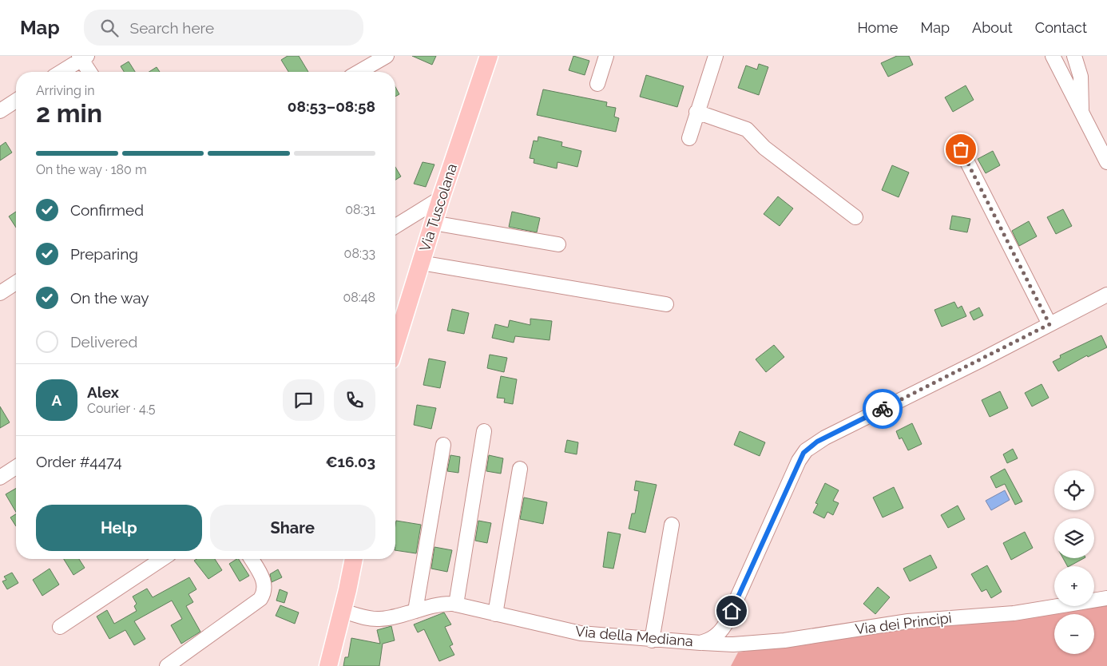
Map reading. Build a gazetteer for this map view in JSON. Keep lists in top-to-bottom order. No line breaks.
{"streets":{"main road":["Via Tuscolana"],"street":["Via dei Principi","Via della Mediana"]},"crossings":[["Via dei Principi","Via della Mediana"]],"page":{"header":"Map","search":"Search here","nav":["Home","Map","About","Contact"],"heading":["2 min","Arriving in","08:53–08:58"],"panel":["Alex","Courier · 4.5","Order #4474","€16.03"],"bar":"On the way · 180 m","list":[["Confirmed","08:31"],["Preparing","08:33"],["On the way","08:48"],"Delivered"],"round":"A","map_buttons":["+","−"],"buttons":["Help","Share"]}}
